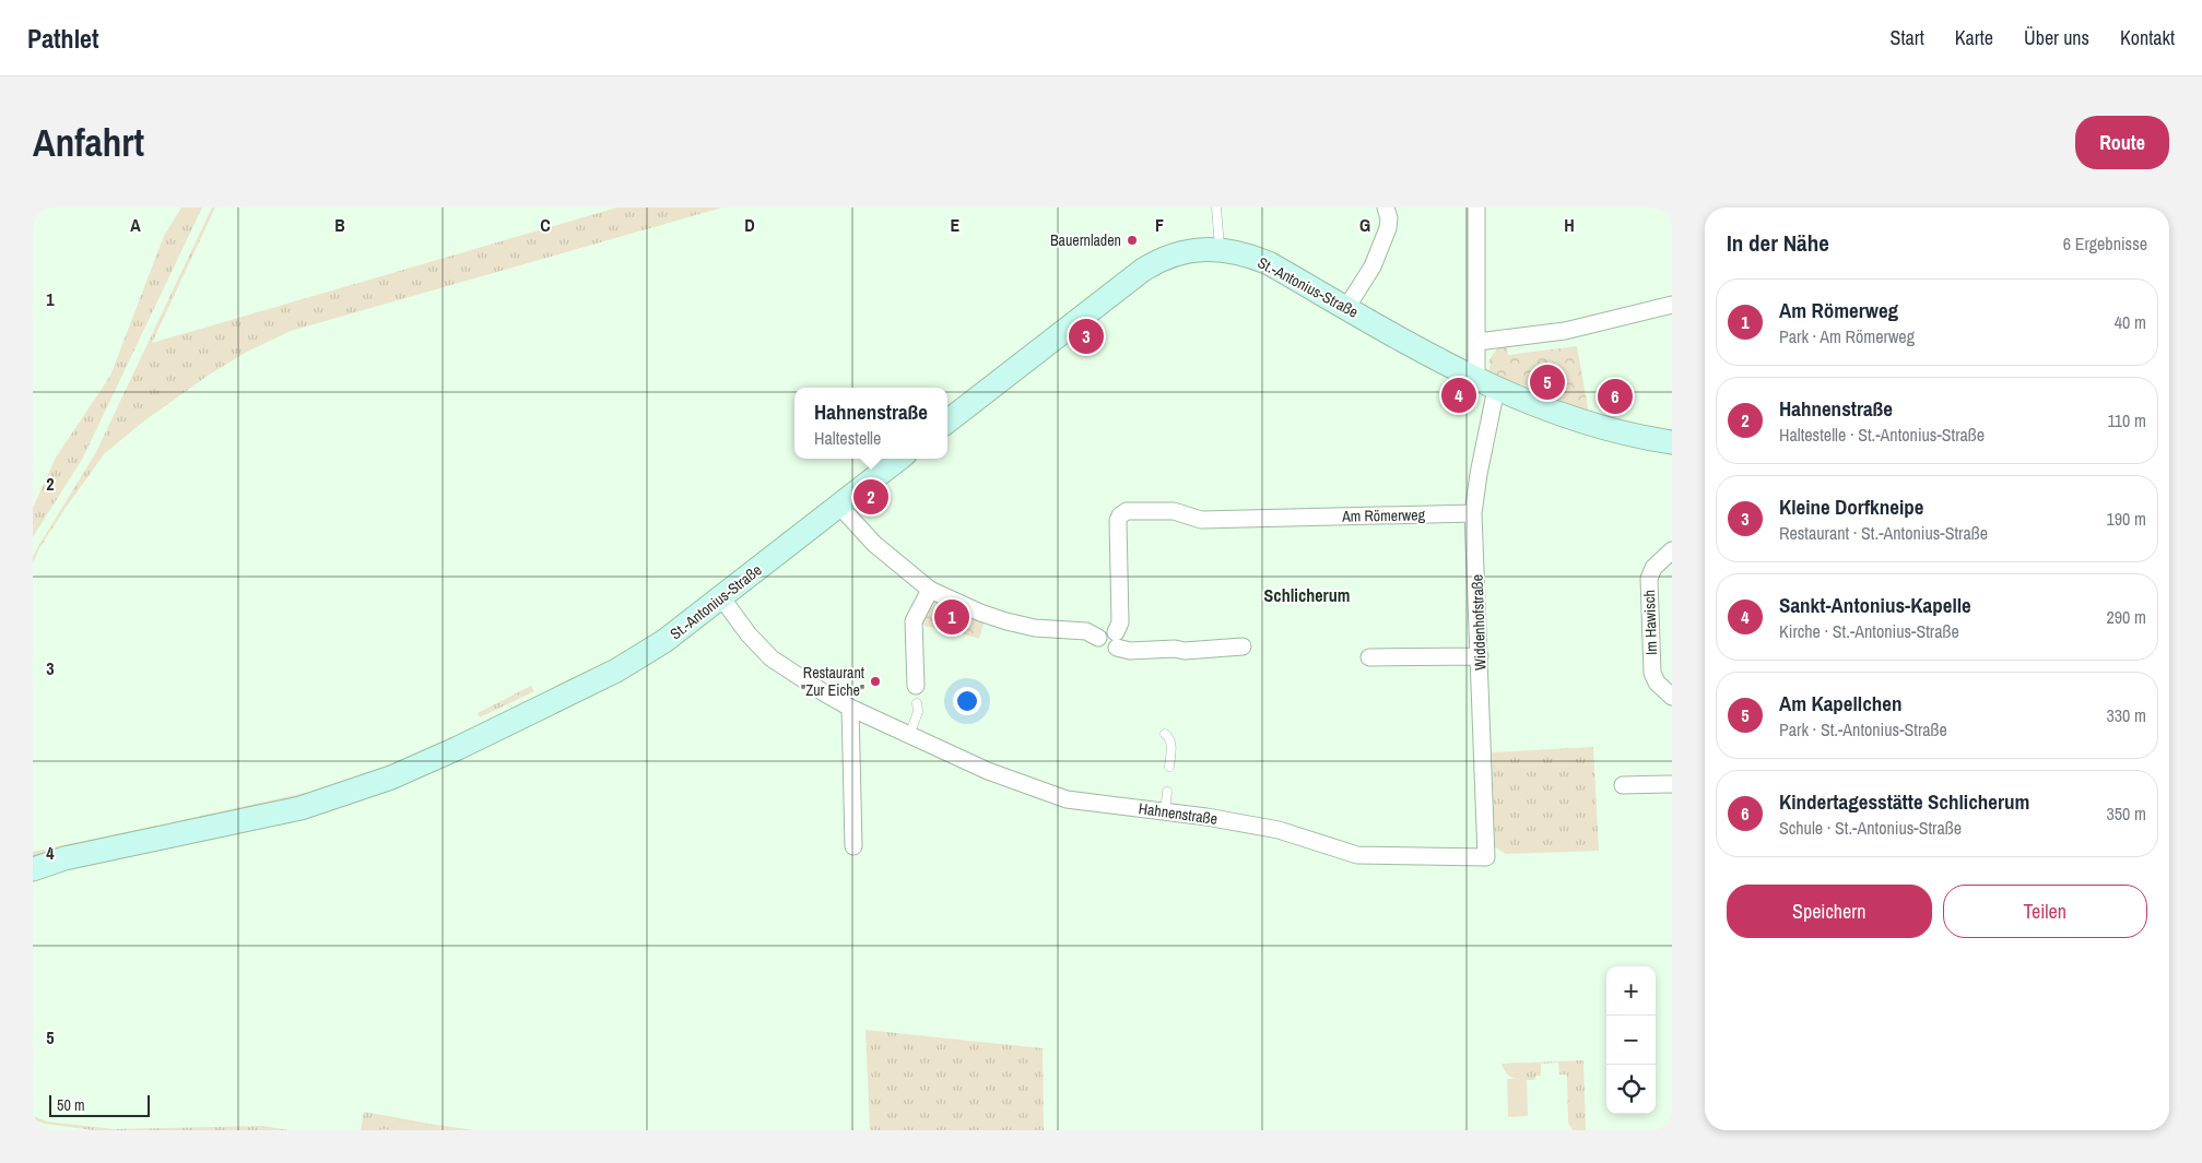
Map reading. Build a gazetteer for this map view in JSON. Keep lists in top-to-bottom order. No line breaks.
{"streets":{"street":["St.-Antonius-Straße","Am Römerweg","Widdenhofstraße","Im Hawisch","Hahnenstraße"]},"crossings":[["St.-Antonius-Straße","Widdenhofstraße"],["St.-Antonius-Straße","Hahnenstraße"],["Am Römerweg","Widdenhofstraße"],["Widdenhofstraße","Hahnenstraße"]],"districts":["Schlicherum"],"places":["Bauernladen","Restaurant \"Zur Eiche\""],"scale_bar":"50 m","page":{"header":"Pathlet","nav":["Start","Karte","Über uns","Kontakt"],"buttons":["Route",["Speichern","Teilen"]],"title":"Anfahrt","heading":["In der Nähe","6 Ergebnisse"],"list":[{"mark":"1","name":"Am Römerweg","note":"Park · Am Römerweg","value":"40 m"},{"mark":"2","name":"Hahnenstraße","note":"Haltestelle · St.-Antonius-Straße","value":"110 m"},{"mark":"3","name":"Kleine Dorfkneipe","note":"Restaurant · St.-Antonius-Straße","value":"190 m"},{"mark":"4","name":"Sankt-Antonius-Kapelle","note":"Kirche · St.-Antonius-Straße","value":"290 m"},{"mark":"5","name":"Am Kapellchen","note":"Park · St.-Antonius-Straße","value":"330 m"},{"mark":"6","name":"Kindertagesstätte Schlicherum","note":"Schule · St.-Antonius-Straße","value":"350 m"}],"pins":["3","5","4","6","2","1"],"popup":["Hahnenstraße","Haltestelle"],"map_buttons":["+","−"],"scale":"50 m"},"grid":{"columns":["A","B","C","D","E","F","G","H"],"rows":["1","2","3","4","5"]}}
